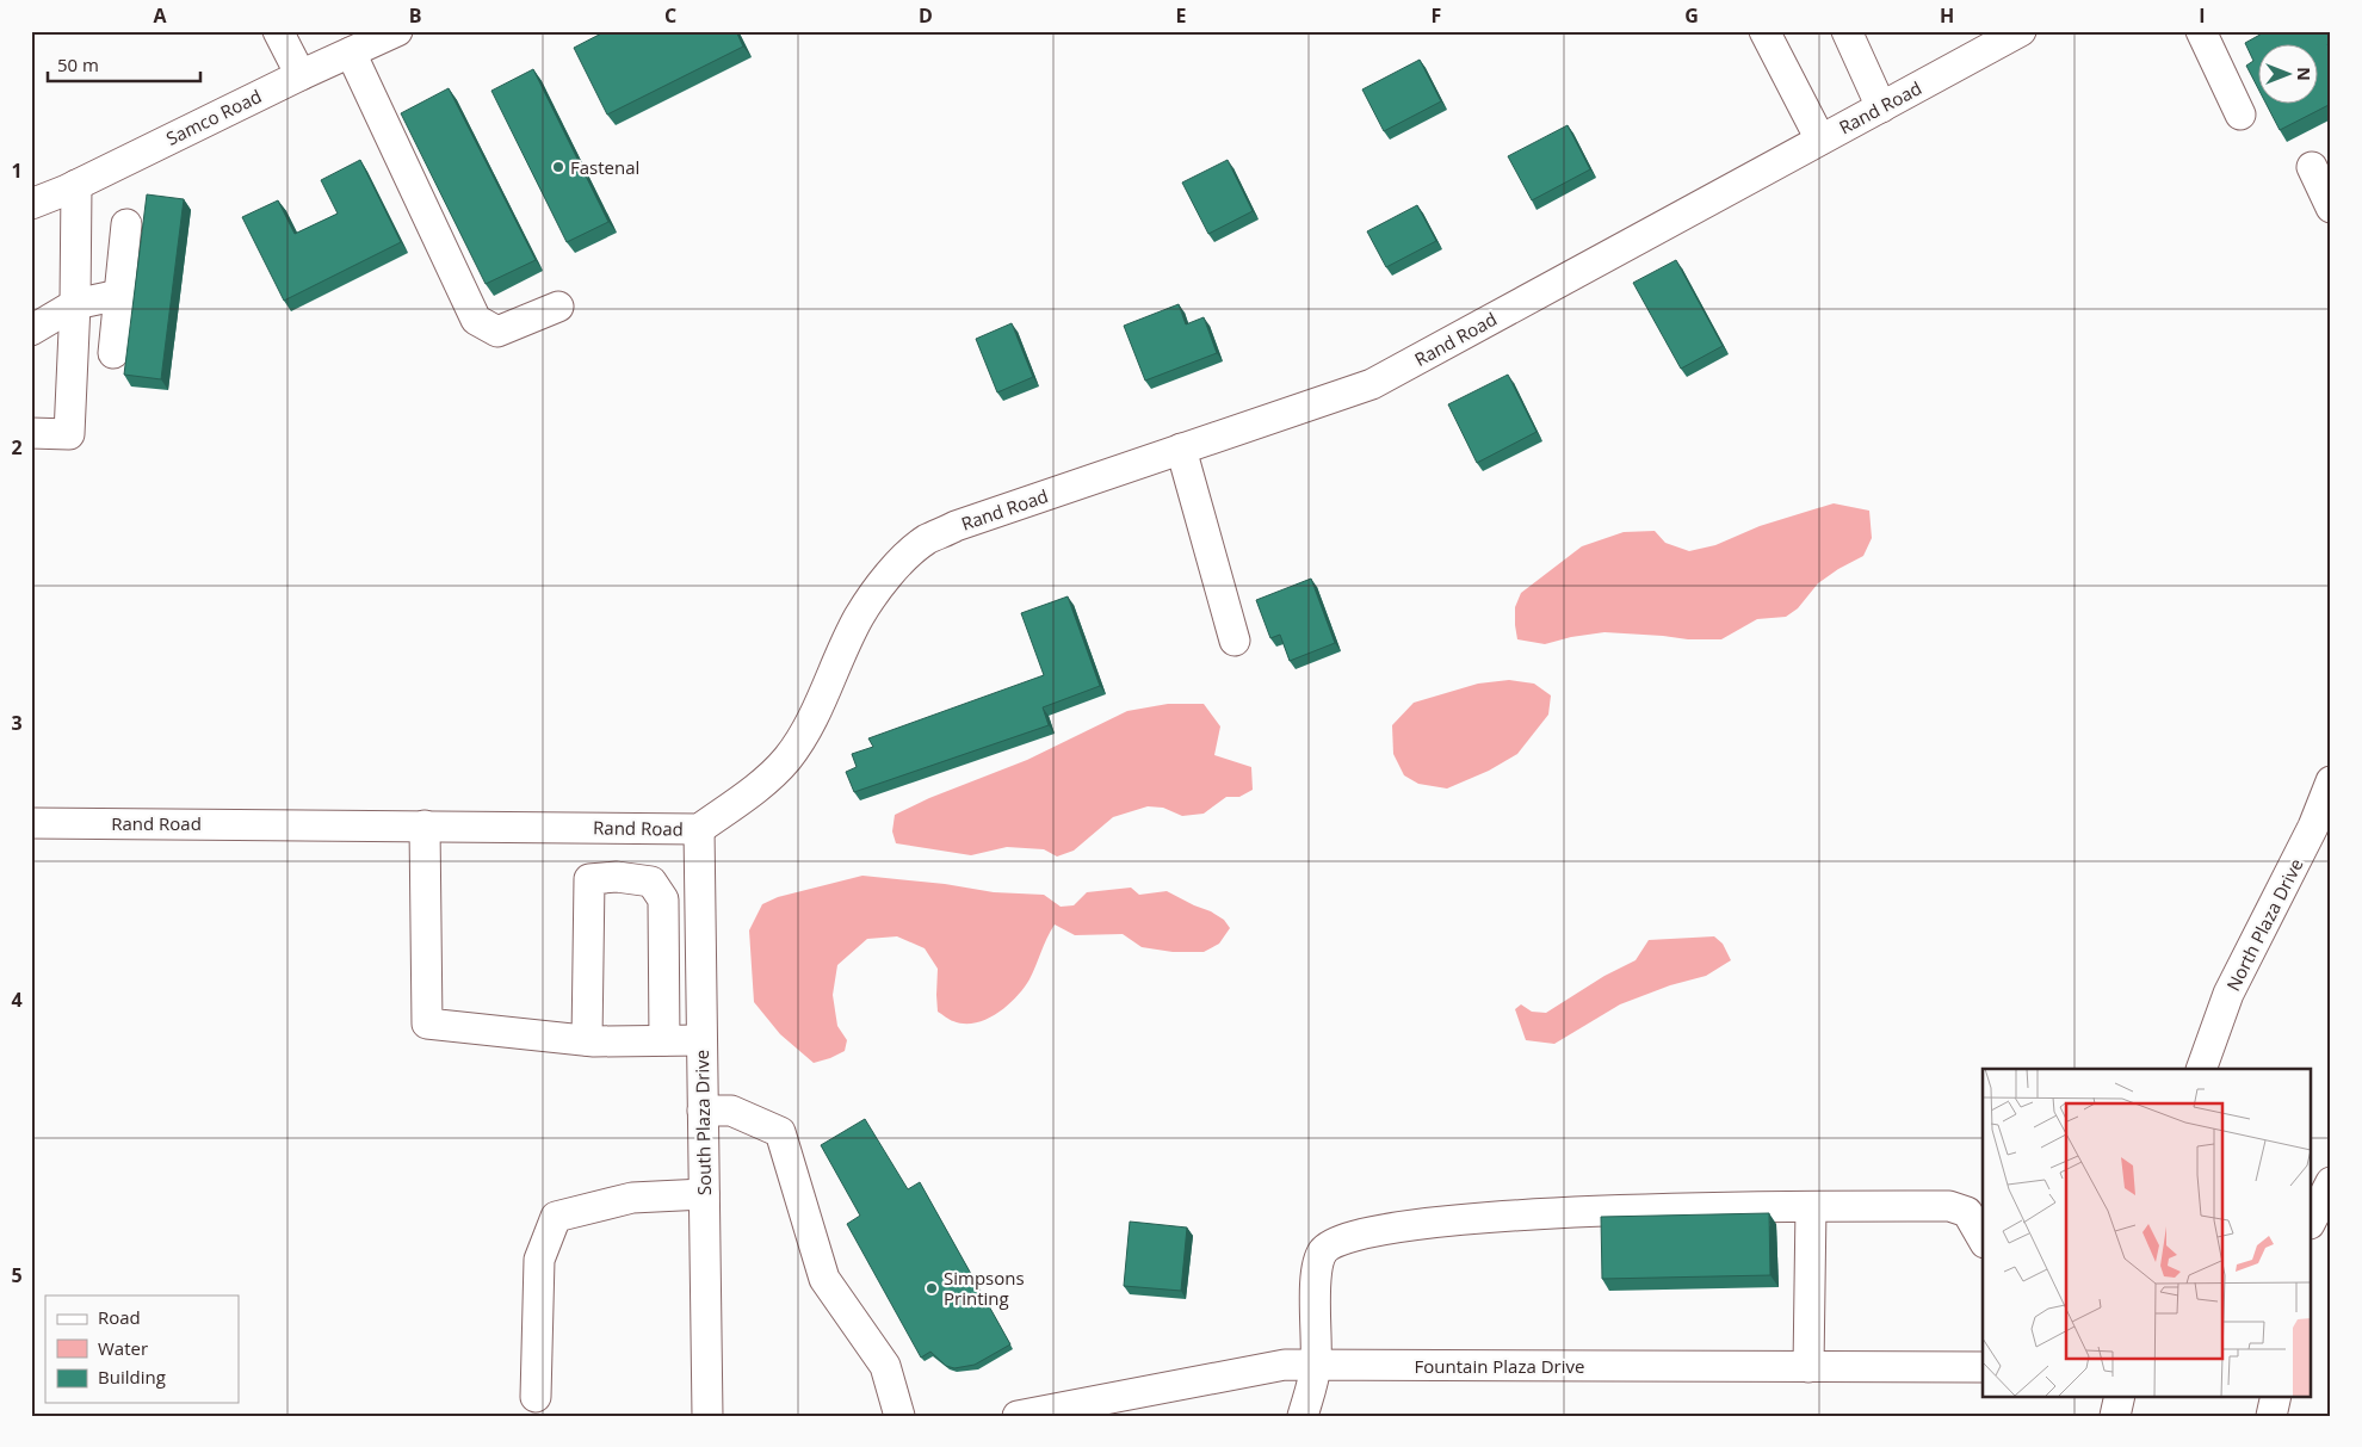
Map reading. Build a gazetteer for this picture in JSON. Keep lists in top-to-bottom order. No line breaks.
{"streets":{"street":["Rand Road","Samco Road","North Plaza Drive","South Plaza Drive","Fountain Plaza Drive"]},"crossings":[["Rand Road","South Plaza Drive"]],"places":["Fastenal","Simpsons Printing"],"legend":["Road","Water","Building"],"scale_bar":"50 m","north":"right","grid":{"columns":["A","B","C","D","E","F","G","H","I"],"rows":["1","2","3","4","5"]}}
